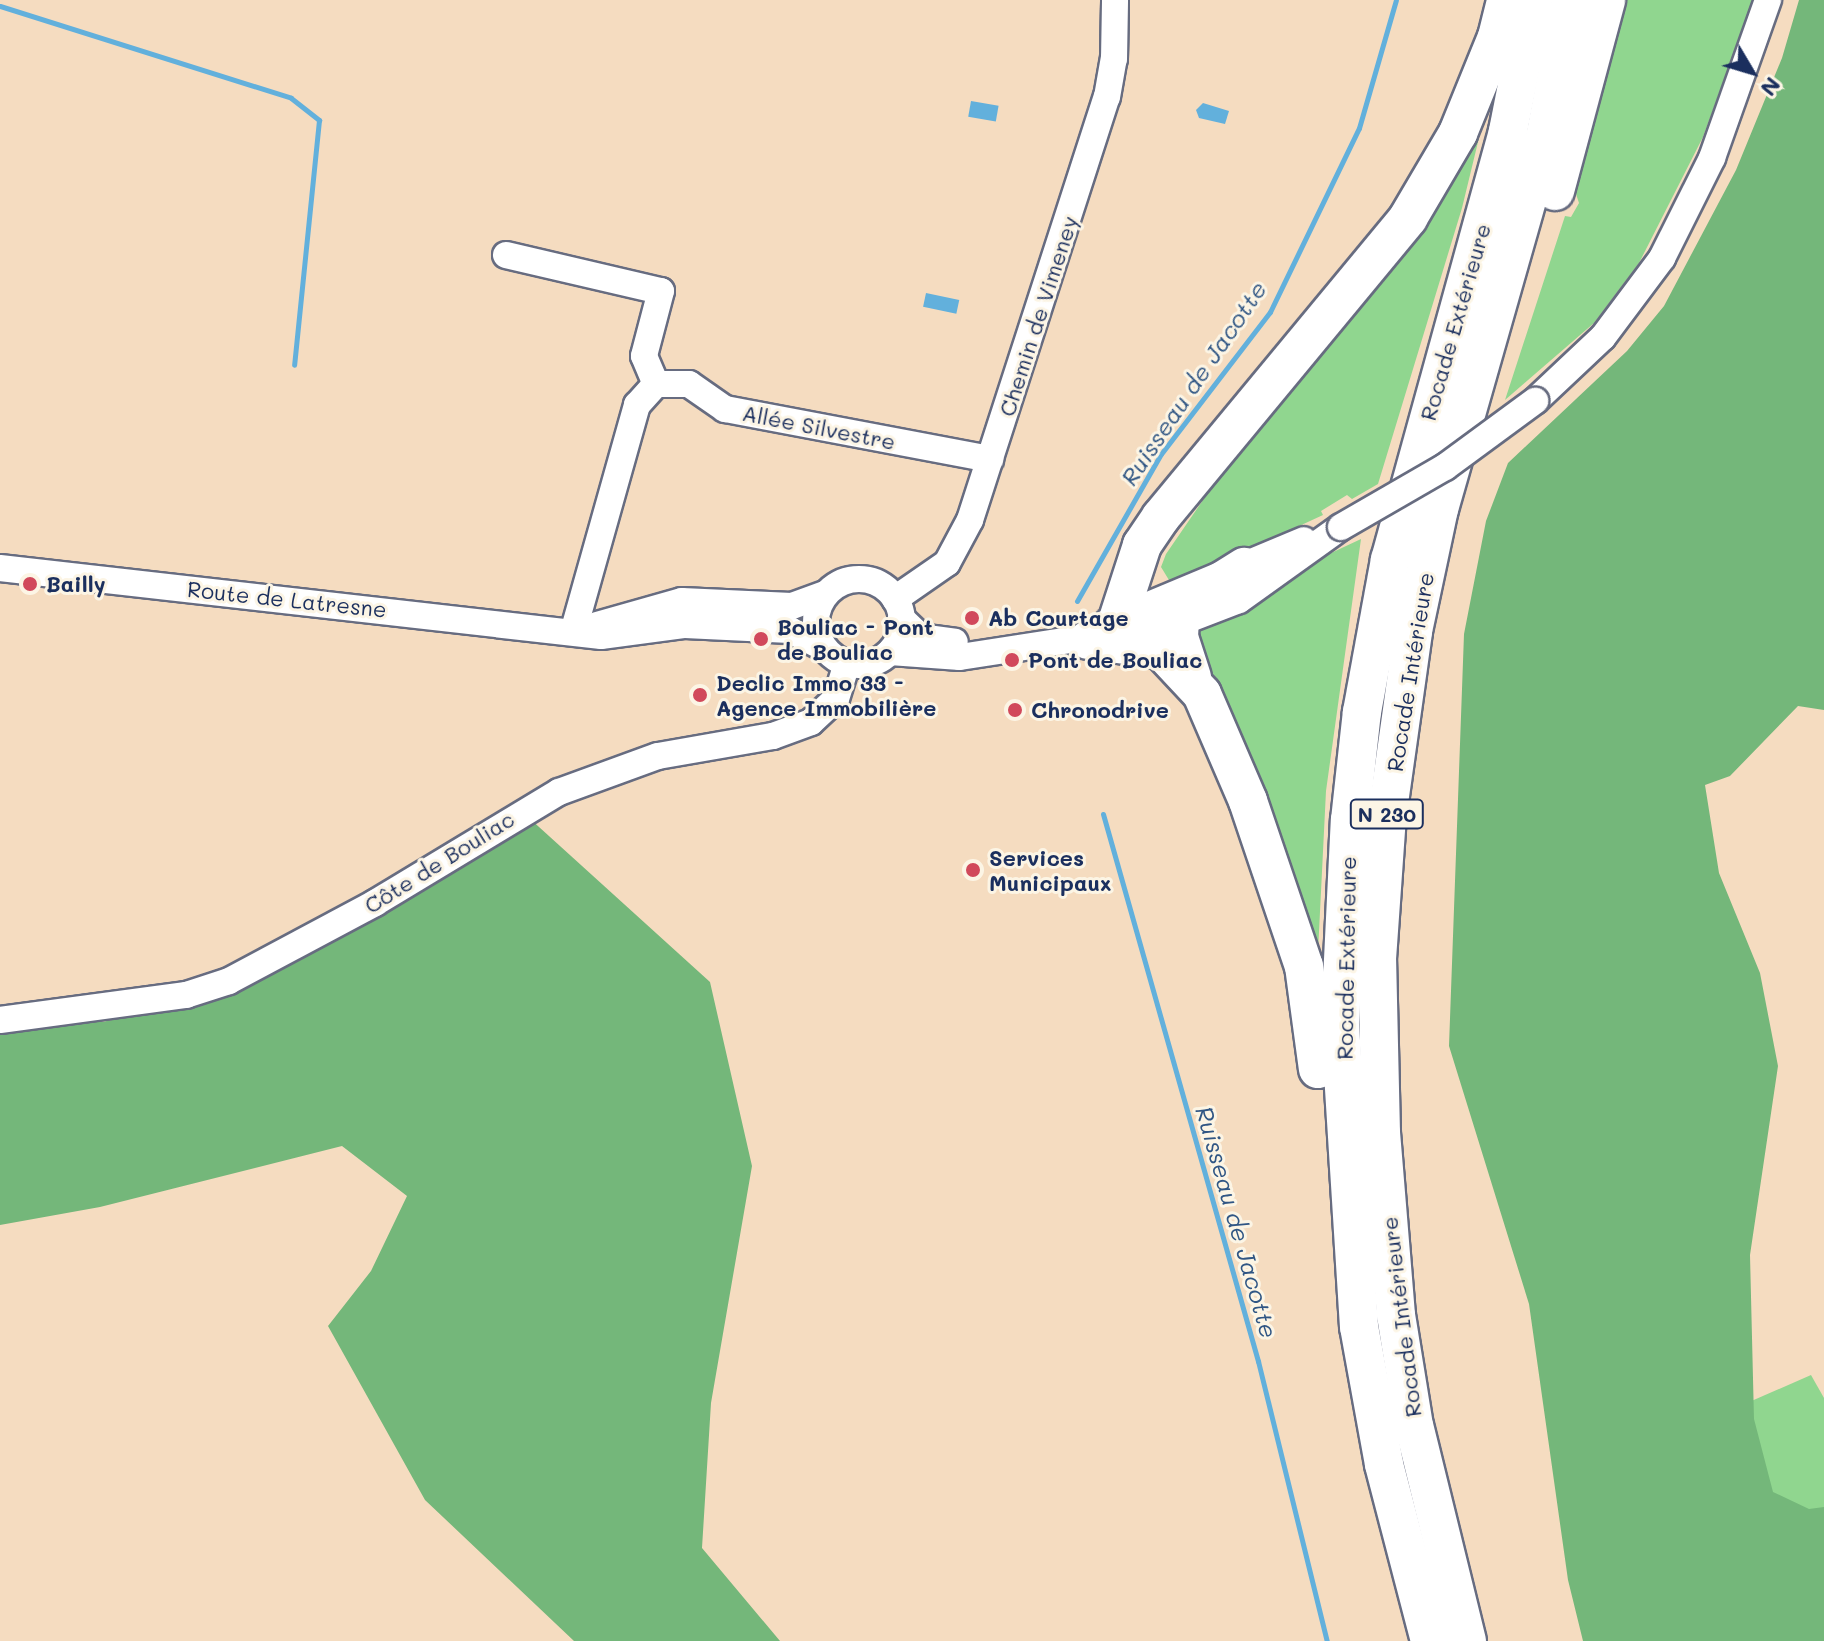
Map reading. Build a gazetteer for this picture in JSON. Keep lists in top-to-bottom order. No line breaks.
{"streets":{"highway":["Rocade Extérieure","Rocade Intérieure","N 230"],"street":["Chemin de Vimeney","Allée Silvestre","Route de Latresne","Côte de Bouliac"]},"crossings":[["Chemin de Vimeney","Allée Silvestre"],["Chemin de Vimeney","Route de Latresne"],["Chemin de Vimeney","Côte de Bouliac"],["Route de Latresne","Côte de Bouliac"]],"water":["Ruisseau de Jacotte"],"places":["Bailly","Ab Courtage","Bouliac - Pont de Bouliac","Pont de Bouliac","Declic Immo 33 - Agence Immobilière","Chronodrive","Services Municipaux"],"north":"bottom right"}
